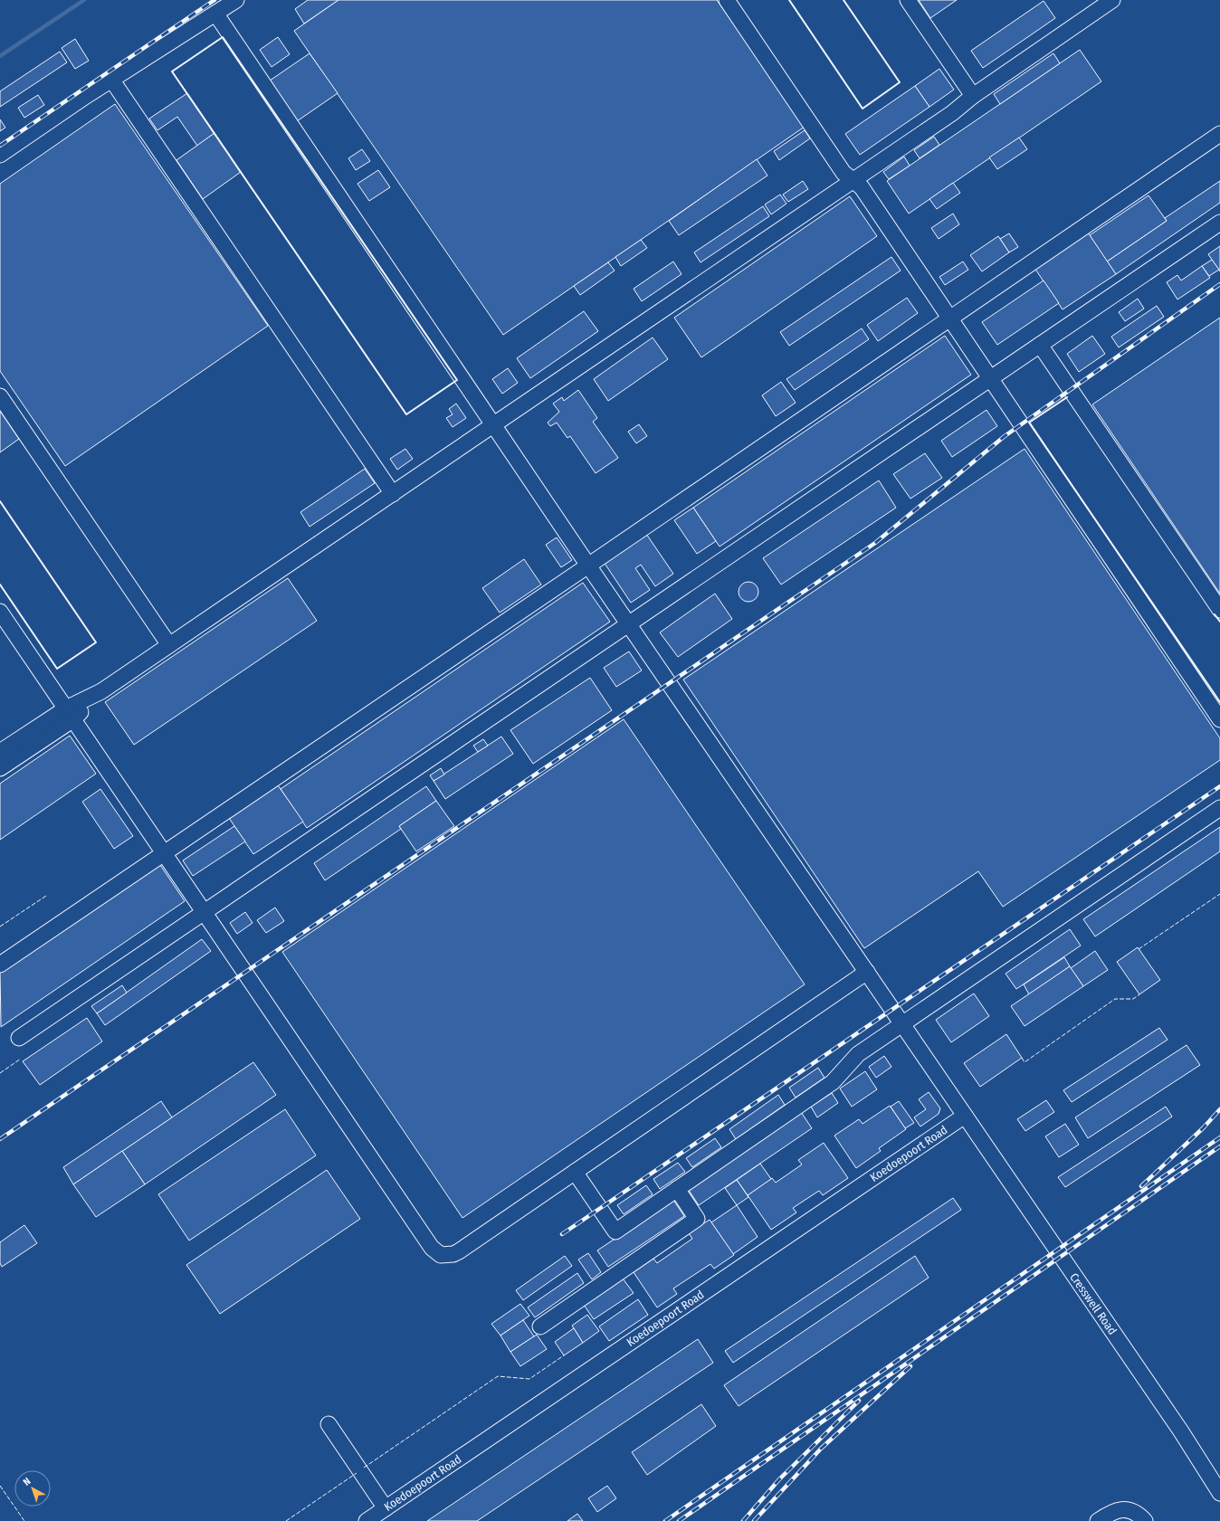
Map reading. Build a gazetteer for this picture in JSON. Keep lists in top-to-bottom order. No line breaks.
{"streets":{"street":["Koedoepoort Road","Cresswell Road"]},"crossings":[["Koedoepoort Road","Cresswell Road"]],"north":"top left"}
